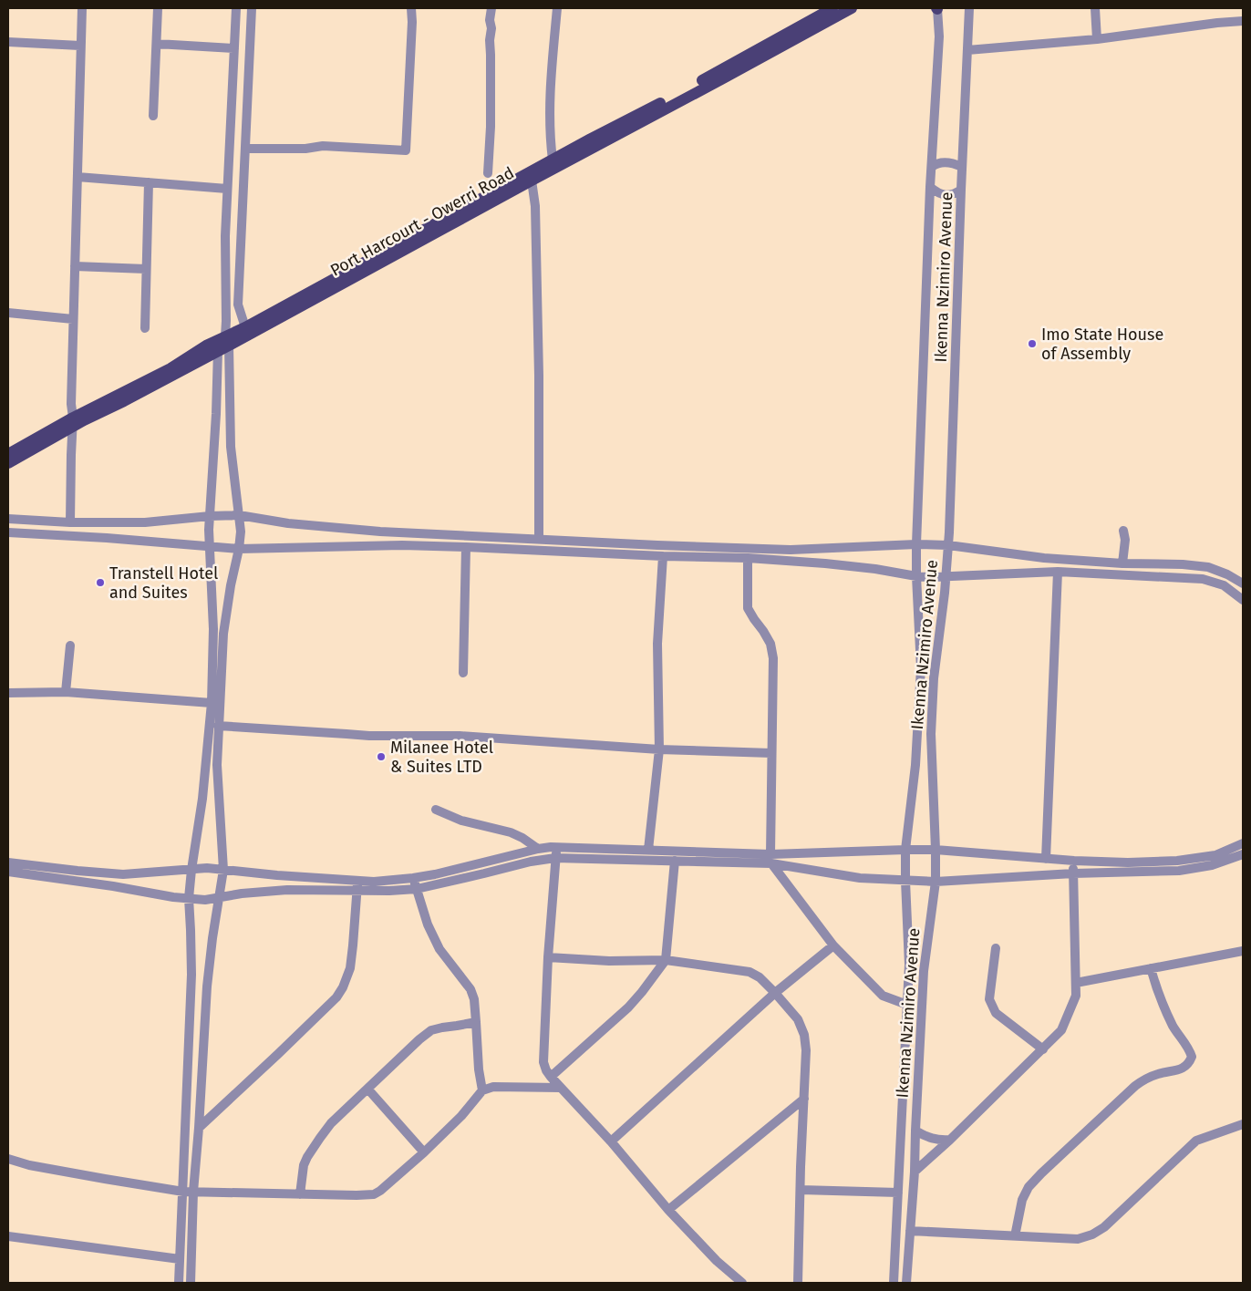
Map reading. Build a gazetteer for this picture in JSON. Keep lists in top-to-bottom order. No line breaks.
{"streets":{"main road":["Port Harcourt - Owerri Road"],"street":["Ikenna Nzimiro Avenue"]},"places":["Imo State House of Assembly","Transtell Hotel and Suites","Milanee Hotel & Suites LTD"]}
